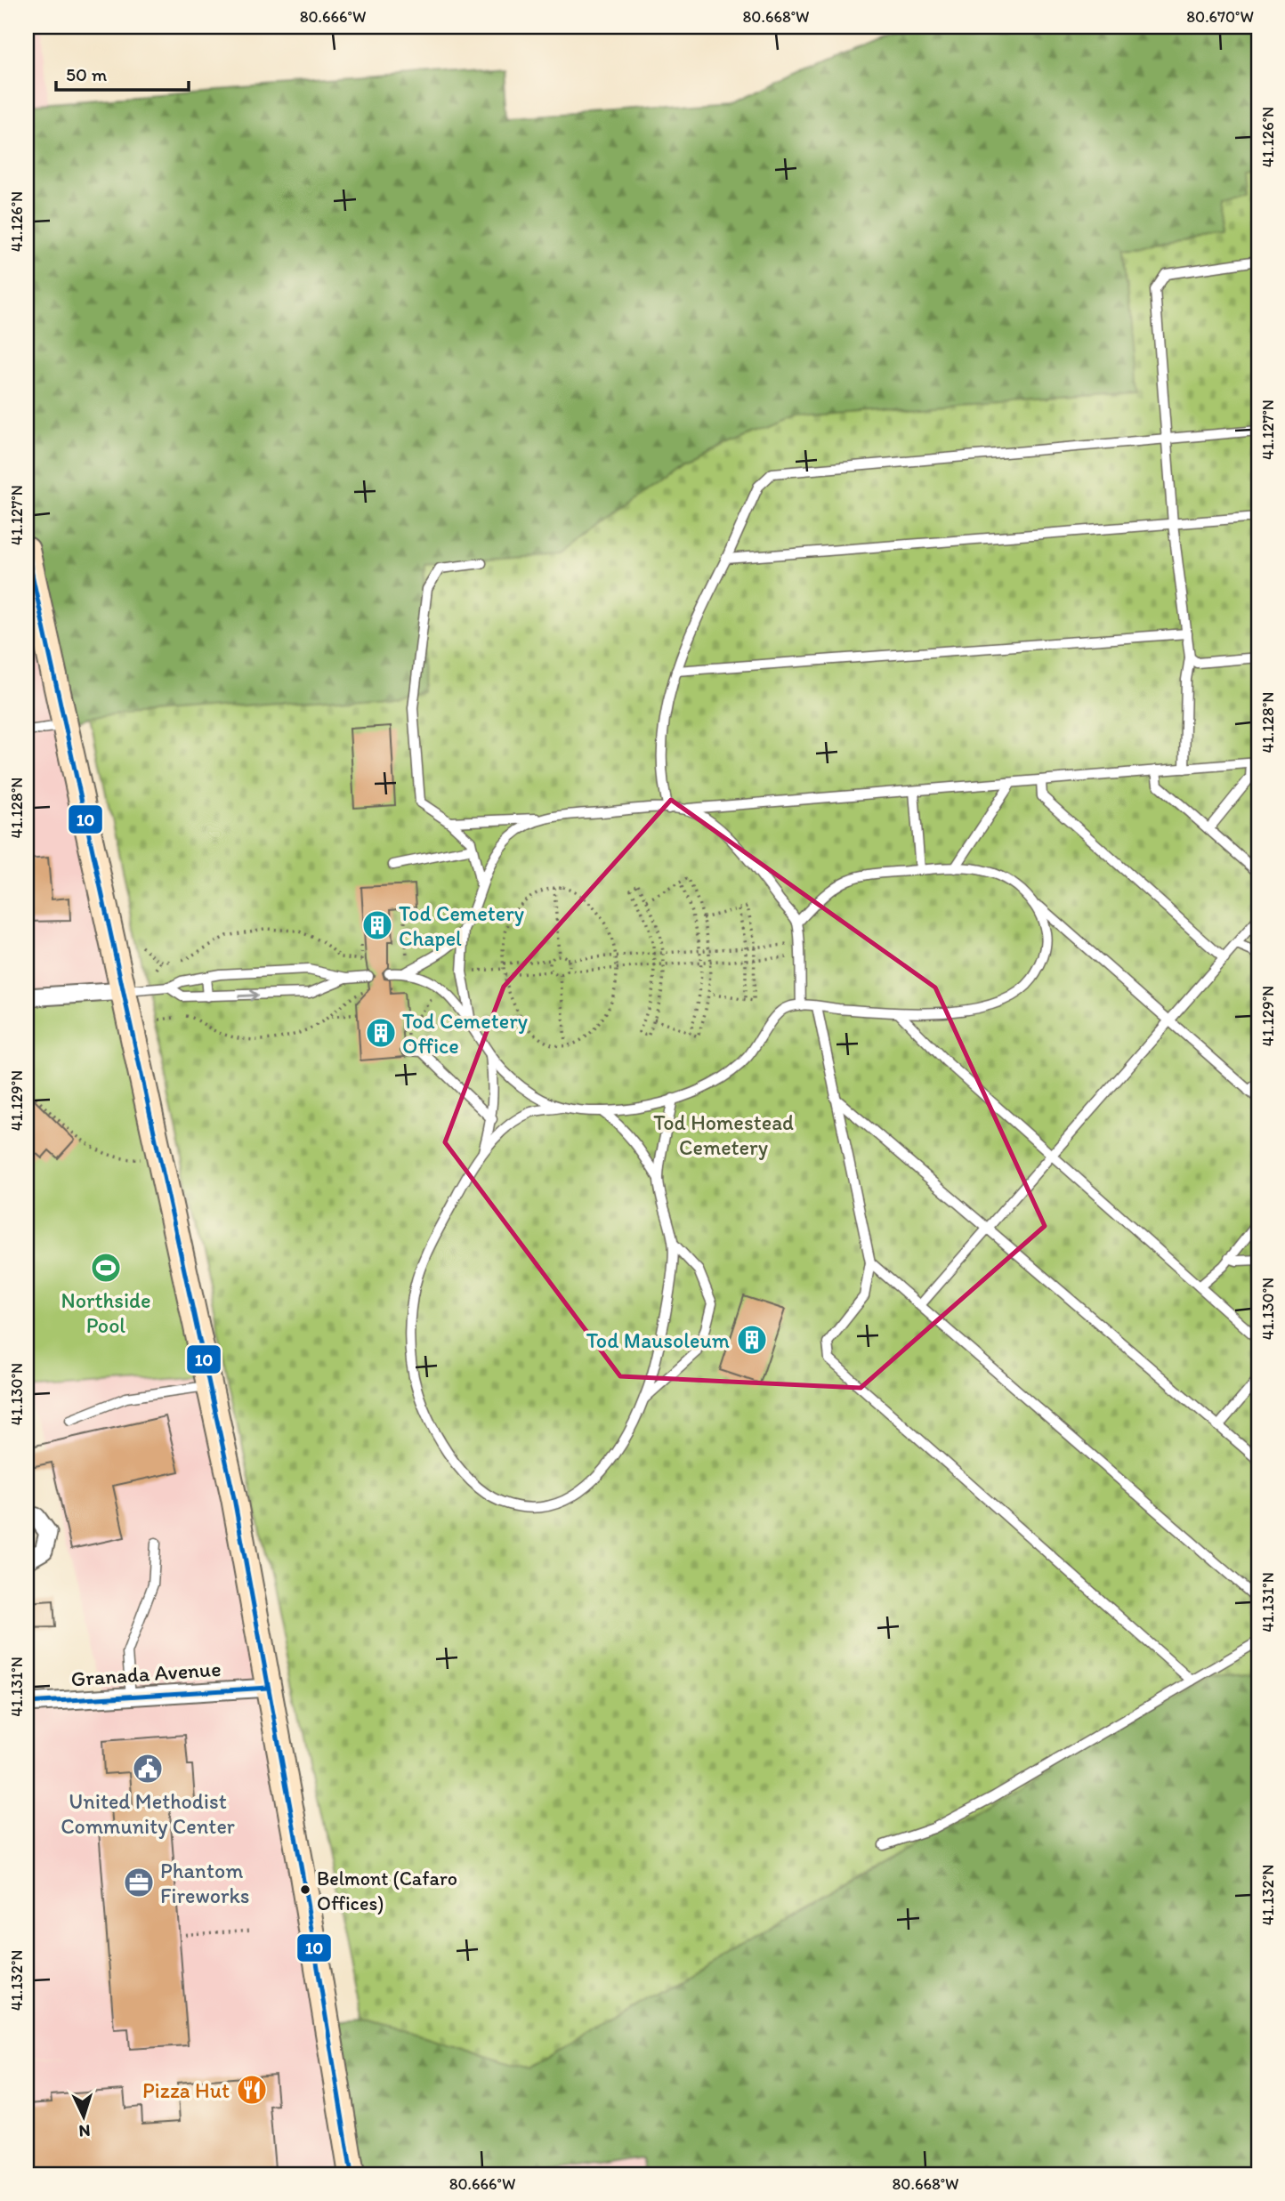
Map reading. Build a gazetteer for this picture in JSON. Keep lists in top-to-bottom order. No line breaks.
{"streets":{"street":["Granada Avenue"]},"parks":["Tod Homestead Cemetery"],"places":{"building":["Tod Cemetery Chapel","Tod Cemetery Office","Tod Mausoleum"],"sports":["Northside Pool"],"public building":["United Methodist Community Center"],"office":["Phantom Fireworks"],"other":["Belmont (Cafaro Offices)"],"restaurant":["Pizza Hut"]},"lines":["transit line 10"],"scale_bar":"50 m","north":"bottom","coordinates":["80.666°W","80.668°W","80.670°W","41.126°N","41.127°N","41.128°N","41.129°N","41.130°N","41.131°N","41.132°N"]}
